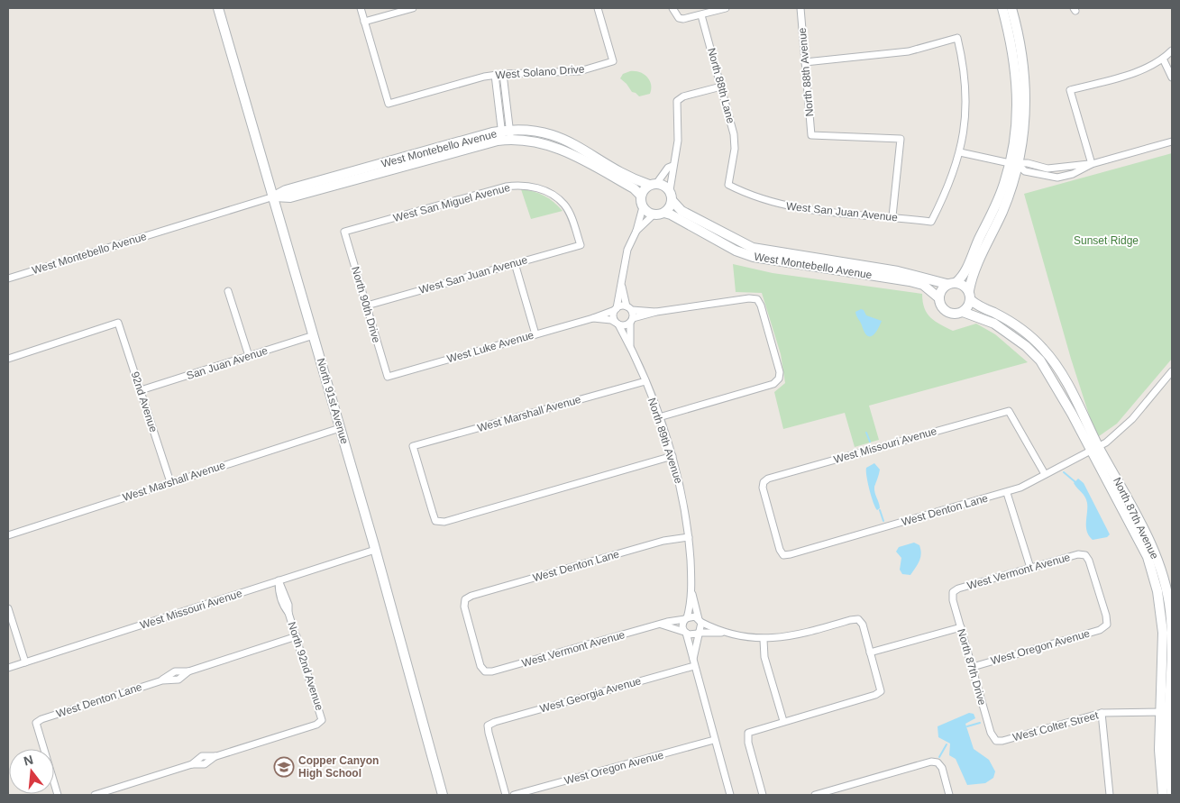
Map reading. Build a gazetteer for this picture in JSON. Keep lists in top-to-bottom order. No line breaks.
{"streets":{"street":["West Solano Drive","North 88th Avenue","North 88th Lane","West Montebello Avenue","West San Miguel Avenue","West San Juan Avenue","North 90th Drive","West Luke Avenue","San Juan Avenue","North 91st Avenue","92nd Avenue","West Marshall Avenue","North 89th Avenue","West Missouri Avenue","West Denton Lane","North 87th Avenue","West Vermont Avenue","West Oregon Avenue","North 92nd Avenue","North 87th Drive","West Georgia Avenue","West Colter Street"]},"crossings":[["North 88th Avenue","West San Juan Avenue"],["North 88th Lane","West San Juan Avenue"],["West Montebello Avenue","North 91st Avenue"],["West Montebello Avenue","North 87th Avenue"],["West San Miguel Avenue","West San Juan Avenue"],["West San Miguel Avenue","North 90th Drive"],["West San Juan Avenue","North 90th Drive"],["North 90th Drive","West Luke Avenue"],["West Luke Avenue","North 89th Avenue"],["San Juan Avenue","North 91st Avenue"],["San Juan Avenue","92nd Avenue"],["North 91st Avenue","West Marshall Avenue"],["North 91st Avenue","West Missouri Avenue"],["92nd Avenue","West Marshall Avenue"],["West Marshall Avenue","North 89th Avenue"],["North 89th Avenue","West Denton Lane"],["North 89th Avenue","West Vermont Avenue"],["West Missouri Avenue","West Denton Lane"],["West Missouri Avenue","North 92nd Avenue"],["West Denton Lane","North 87th Avenue"],["West Denton Lane","West Vermont Avenue"],["West Denton Lane","North 92nd Avenue"],["North 87th Avenue","West Colter Street"],["West Vermont Avenue","West Oregon Avenue"],["West Vermont Avenue","North 87th Drive"],["West Oregon Avenue","North 87th Drive"],["North 87th Drive","West Colter Street"]],"parks":["Sunset Ridge"],"places":{"school or university":["Copper Canyon High School"]},"north":"top"}
